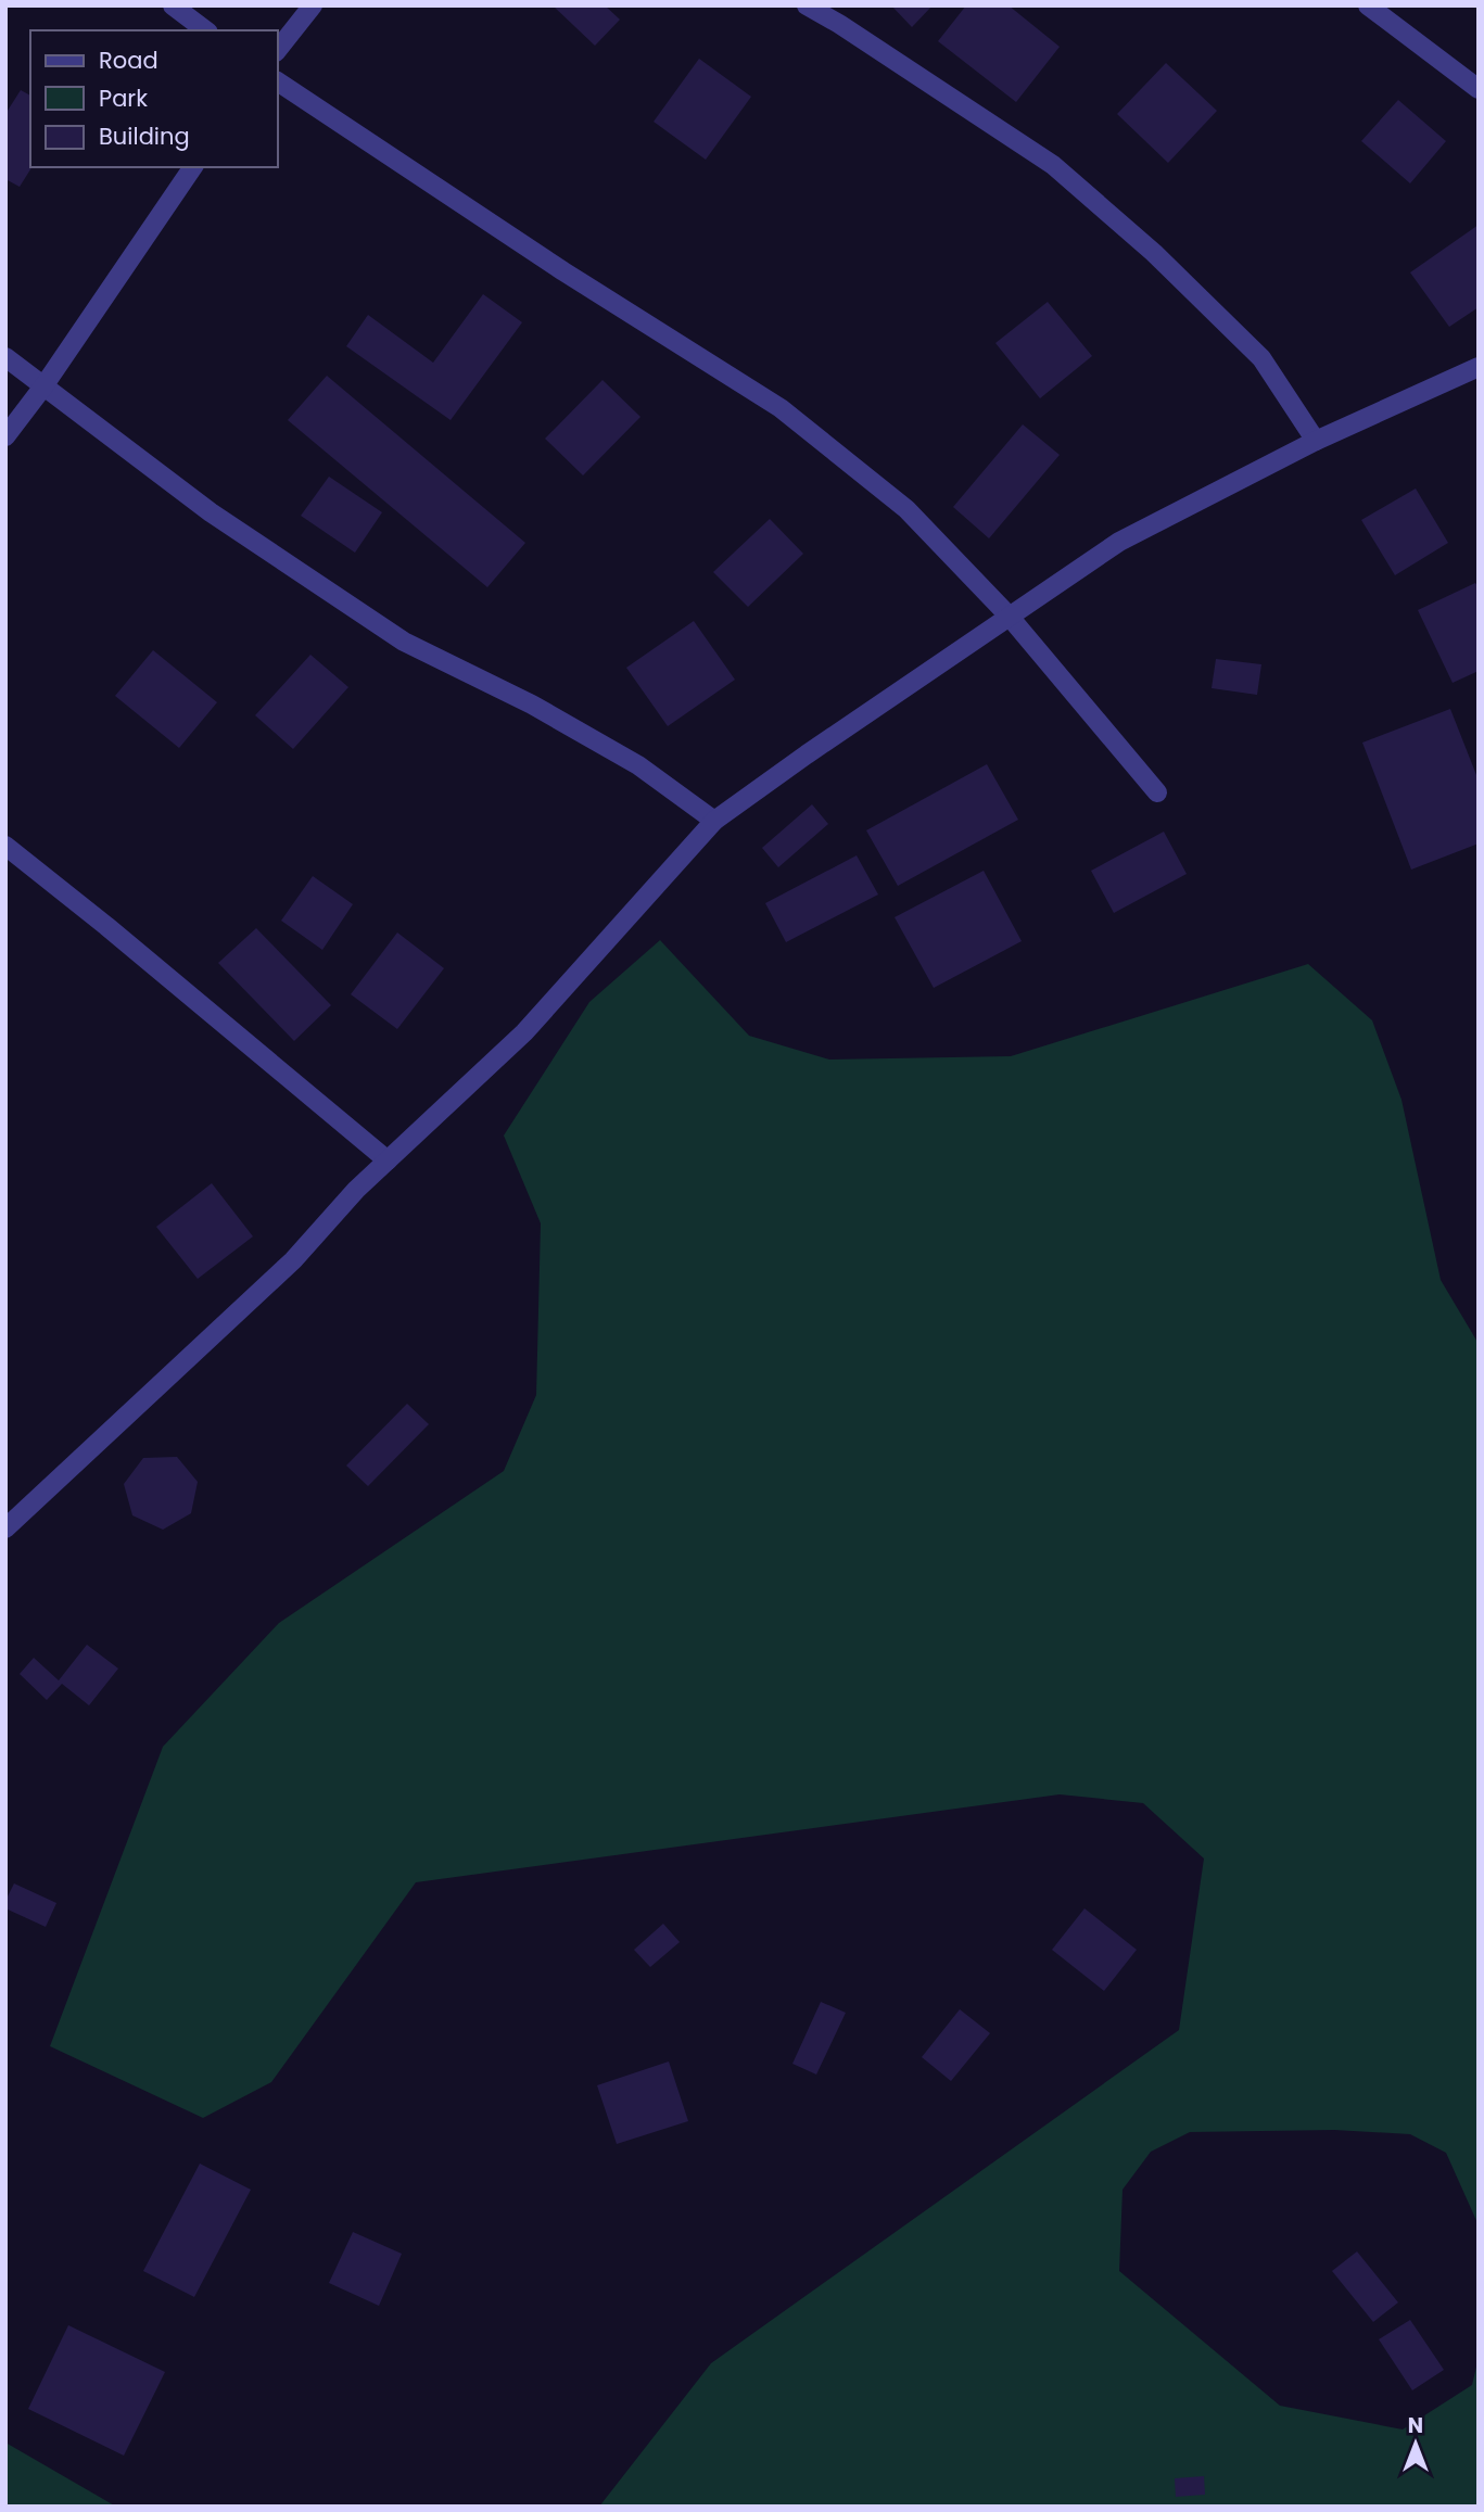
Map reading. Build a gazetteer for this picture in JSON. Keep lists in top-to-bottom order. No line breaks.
{"legend":["Road","Park","Building"],"north":"top"}
